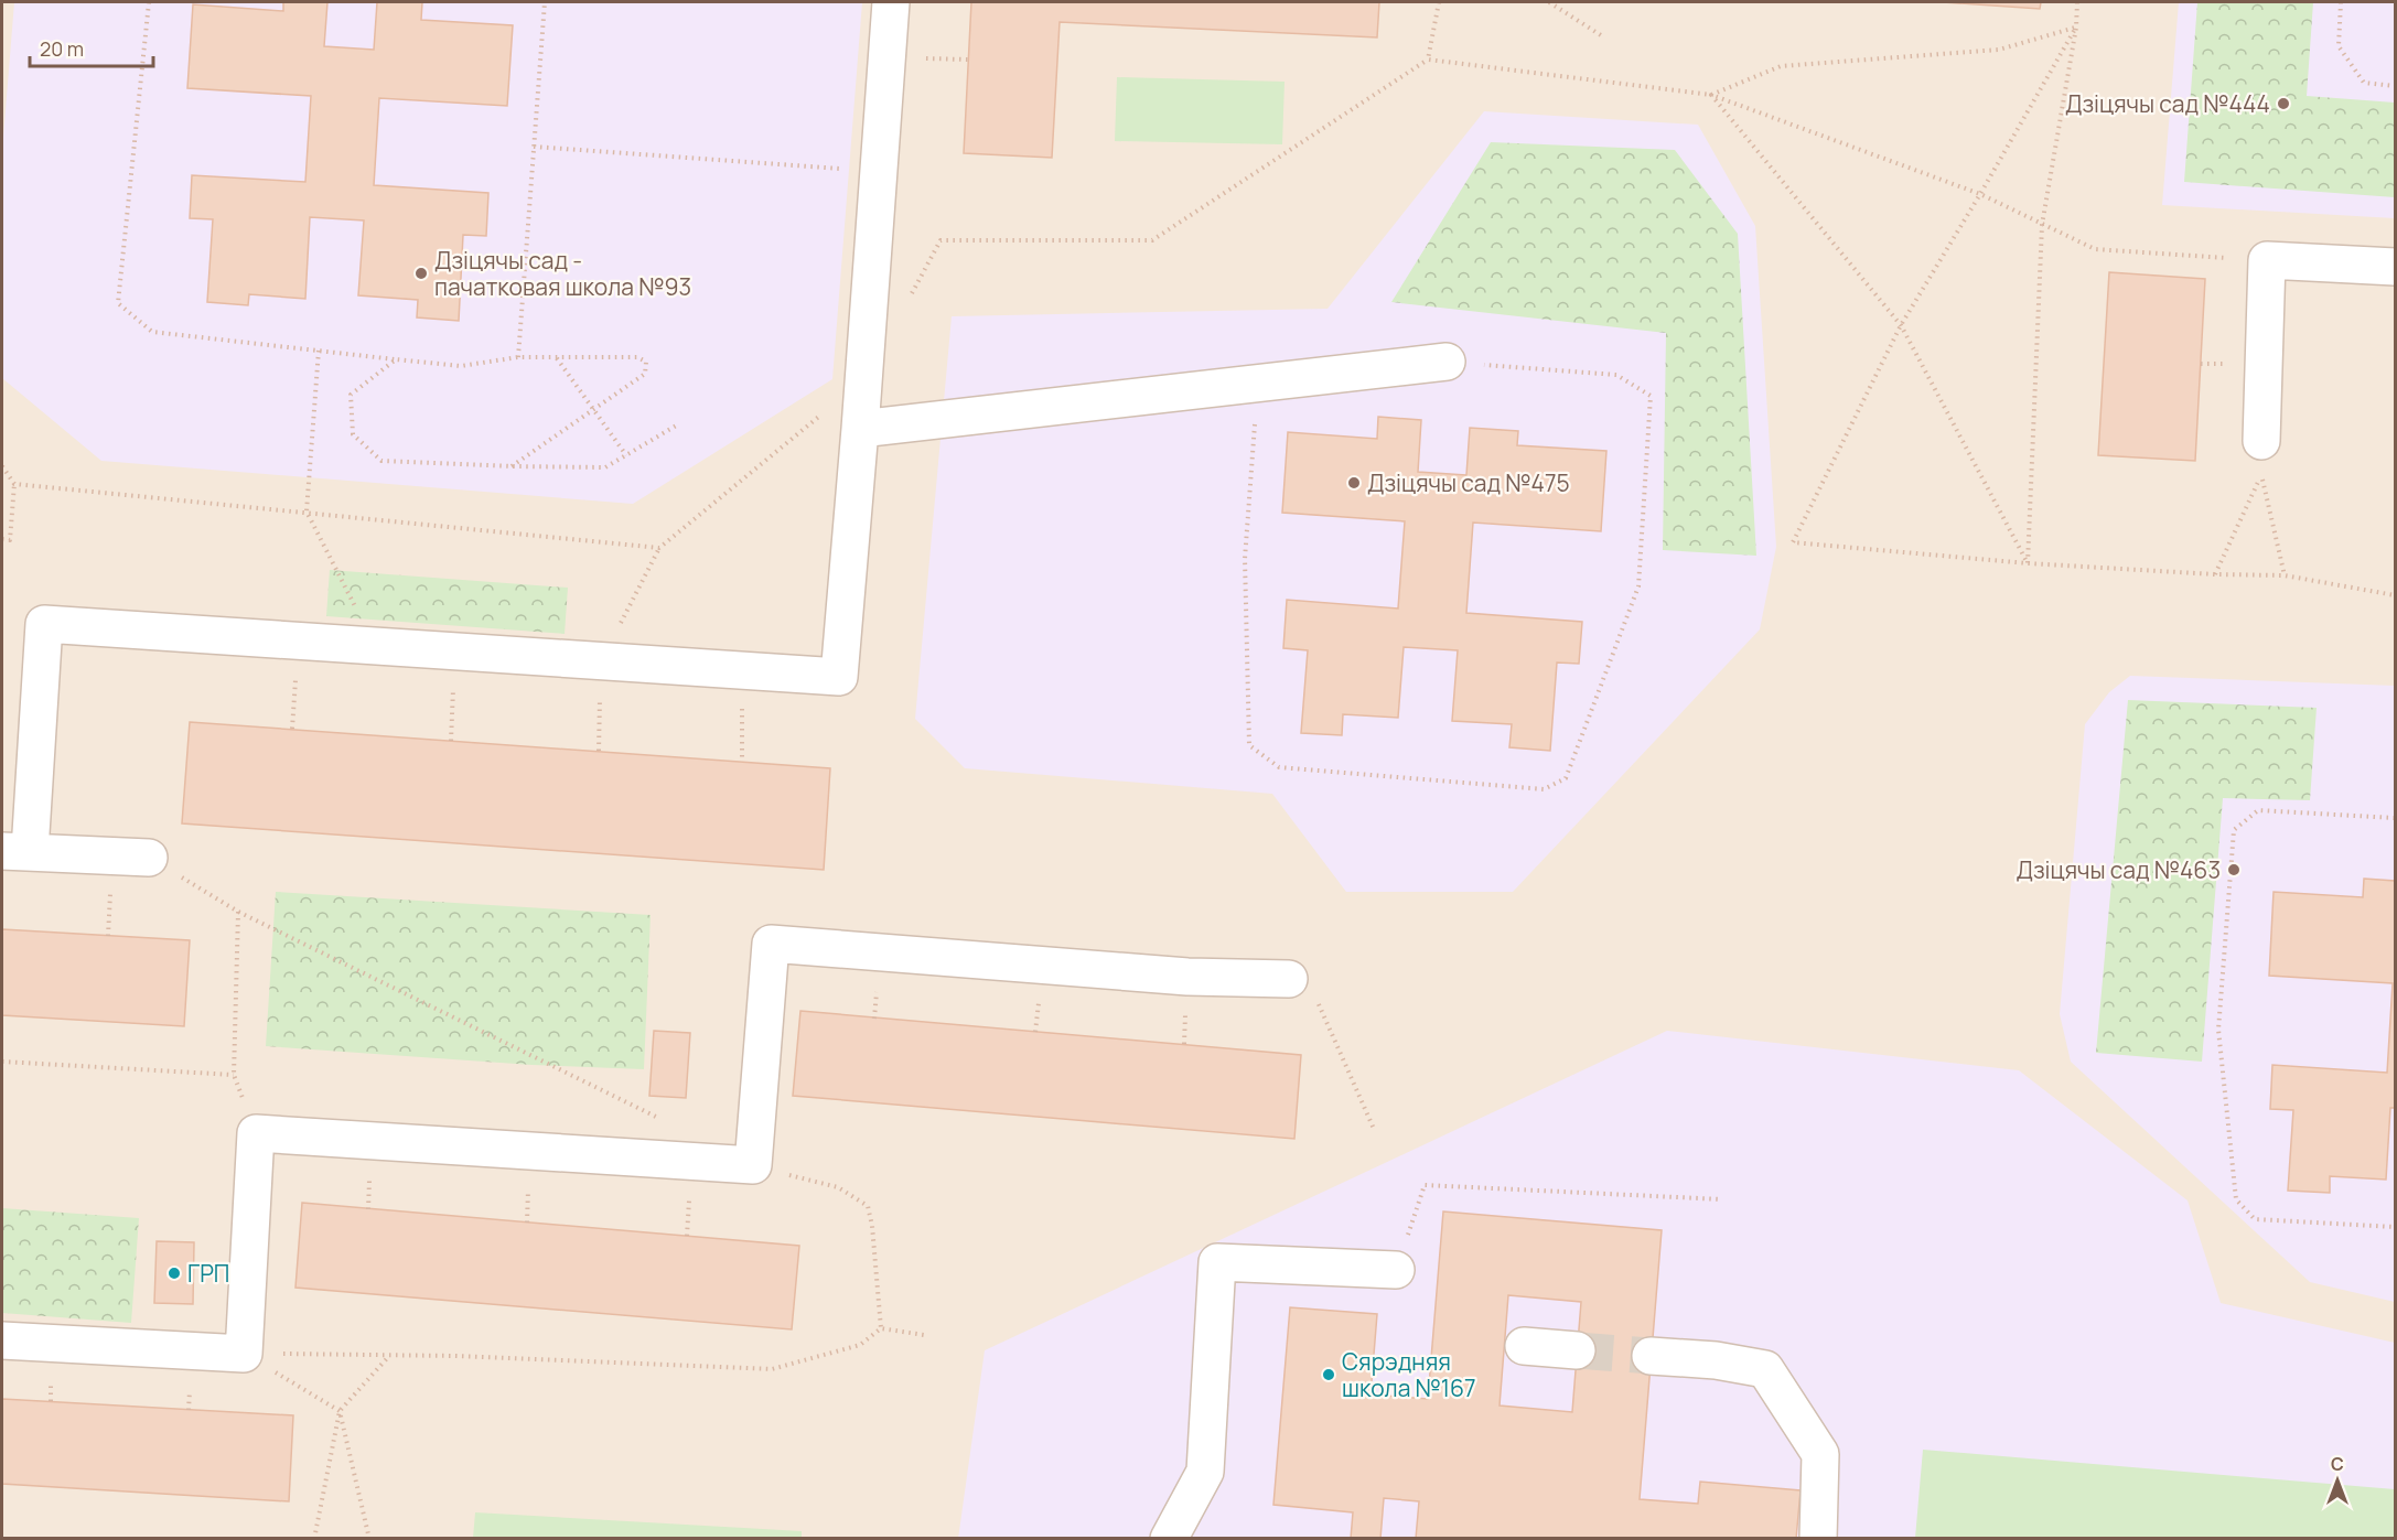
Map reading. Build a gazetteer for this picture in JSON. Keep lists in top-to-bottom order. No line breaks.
{"places":["Дзіцячы сад №444","Дзіцячы сад - пачатковая школа №93","Дзіцячы сад №475","Дзіцячы сад №463","ГРП","Сярэдняя школа №167"],"scale_bar":"20 m","north":"top"}
